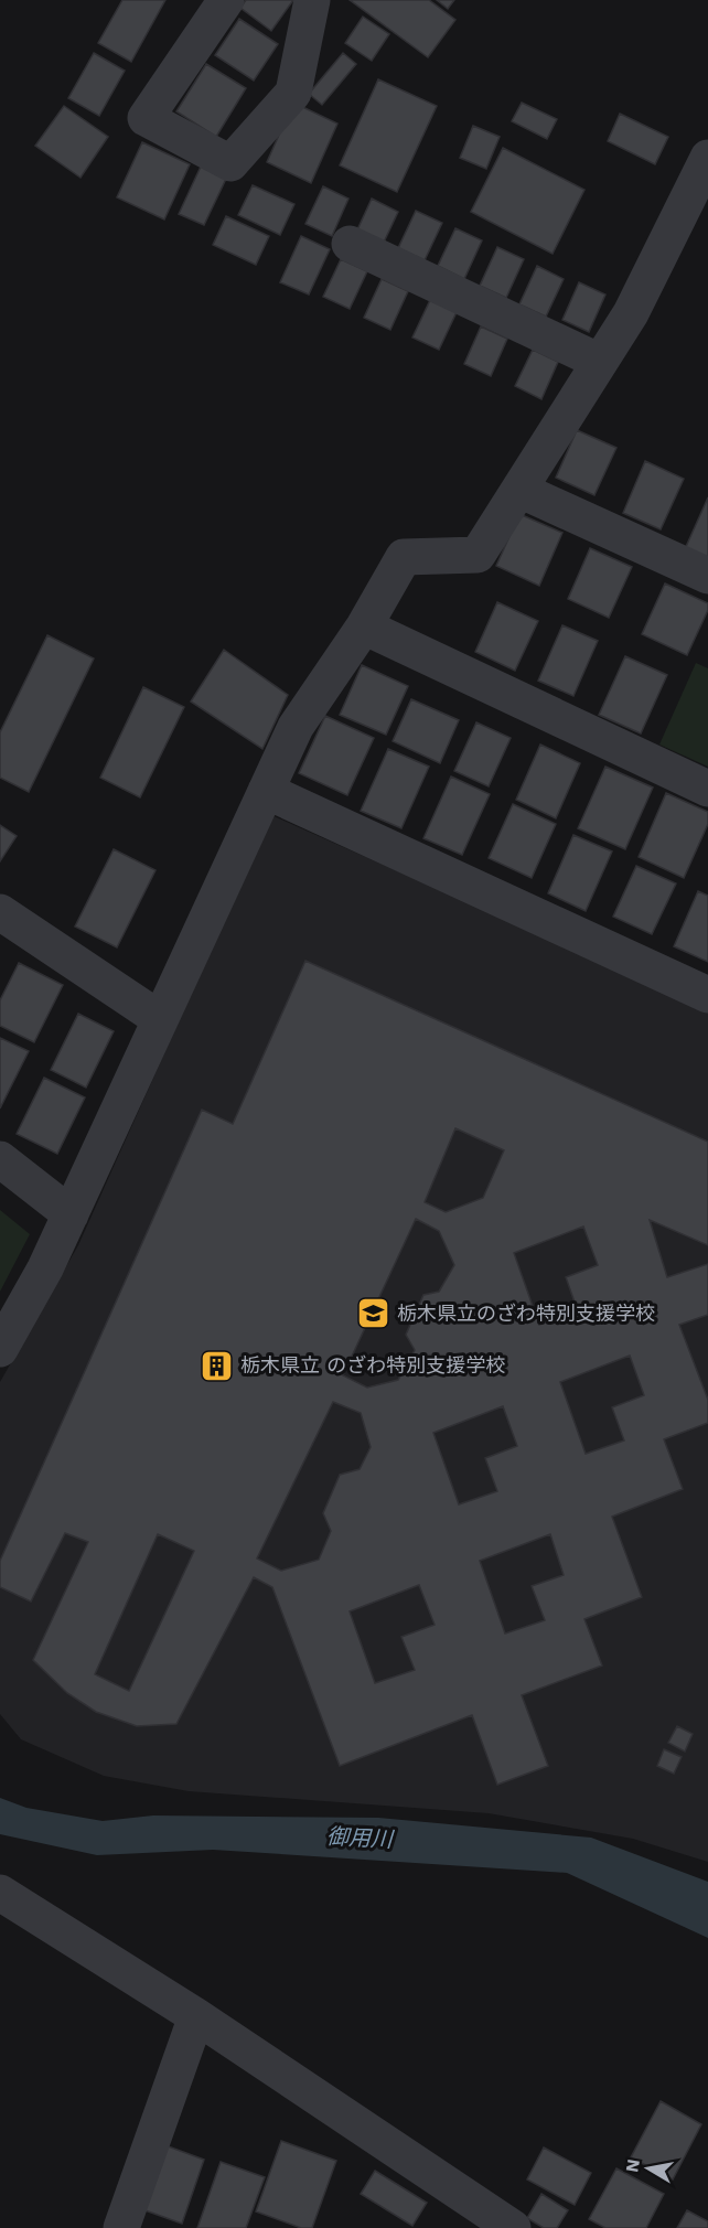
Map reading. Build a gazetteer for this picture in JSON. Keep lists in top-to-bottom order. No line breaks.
{"water":["御用川"],"places":{"school or university":["栃木県立のざわ特別支援学校"],"building":["栃木県立 のざわ特別支援学校"]},"north":"left"}
